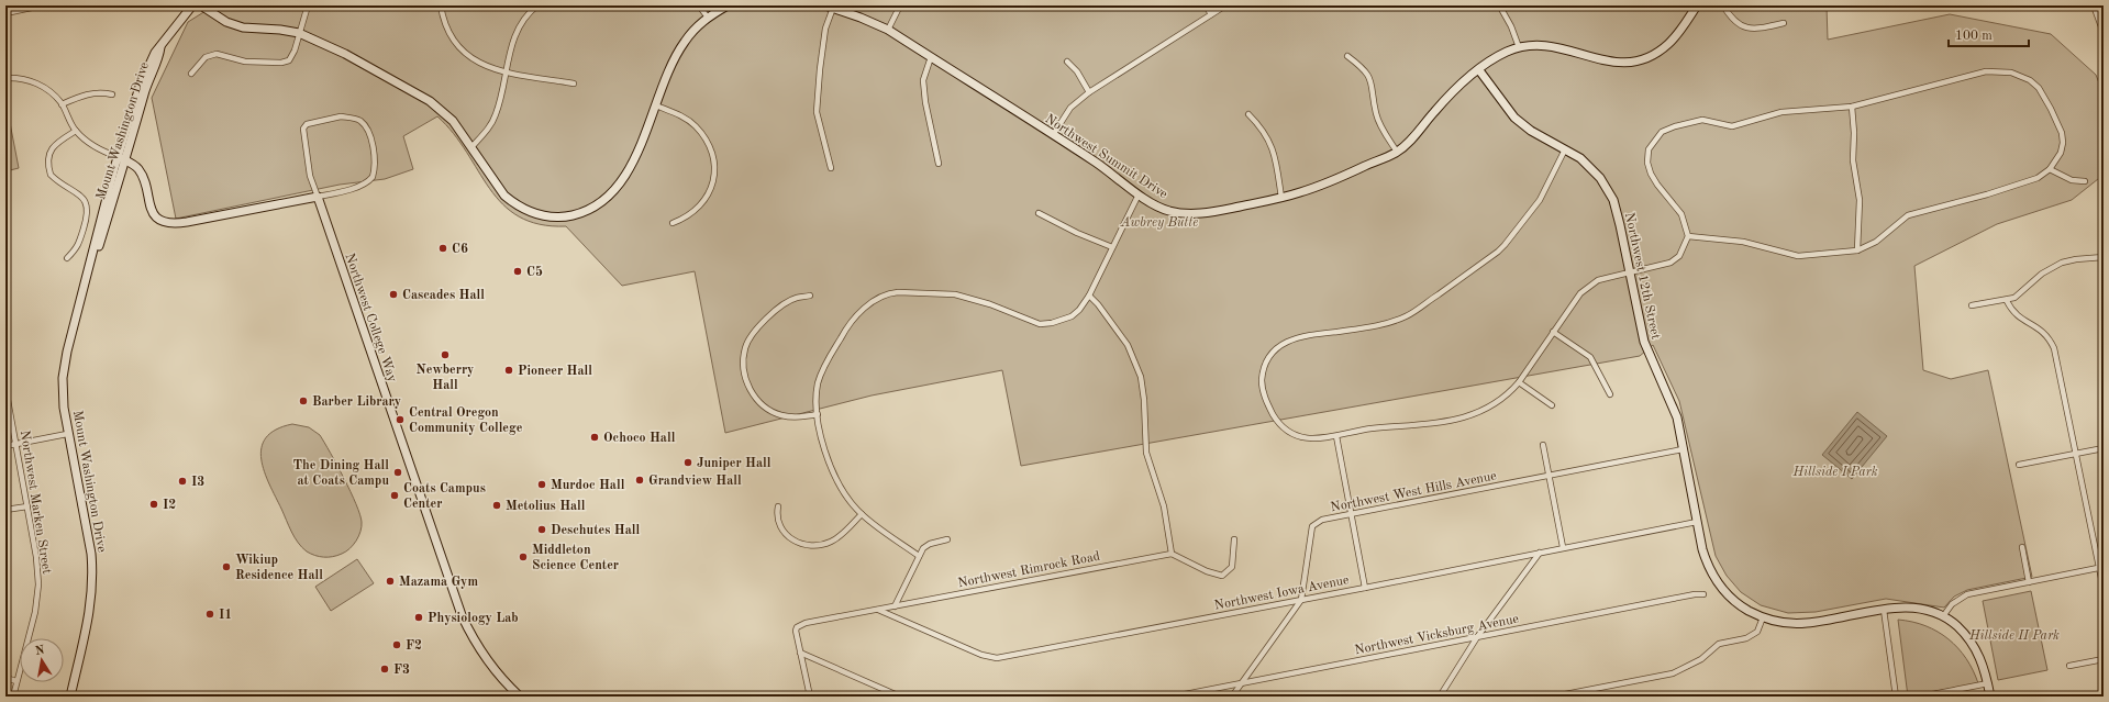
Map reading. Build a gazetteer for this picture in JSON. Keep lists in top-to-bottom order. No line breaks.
{"streets":{"street":["Mount Washington Drive","Northwest Summit Drive","Northwest 12th Street","Northwest College Way","Northwest West Hills Avenue","Northwest Marken Street","Northwest Rimrock Road","Northwest Iowa Avenue","Northwest Vicksburg Avenue"]},"crossings":[["Northwest Summit Drive","Northwest 12th Street"],["Northwest 12th Street","Northwest West Hills Avenue"],["Northwest 12th Street","Northwest Iowa Avenue"],["Northwest West Hills Avenue","Northwest Iowa Avenue"],["Northwest West Hills Avenue","Northwest Vicksburg Avenue"],["Northwest Rimrock Road","Northwest Iowa Avenue"]],"parks":["Awbrey Butte","Hillside I Park","Hillside II Park"],"places":["C6","C5","Cascades Hall","Newberry Hall","Pioneer Hall","Barber Library","Central Oregon Community College","Ochoco Hall","Juniper Hall","The Dining Hall at Coats Campu","Grandview Hall","I3","Murdoc Hall","Coats Campus Center","I2","Metolius Hall","Deschutes Hall","Middleton Science Center","Wikiup Residence Hall","Mazama Gym","I1","Physiology Lab","F2","F3"],"scale_bar":"100 m","north":"top"}
